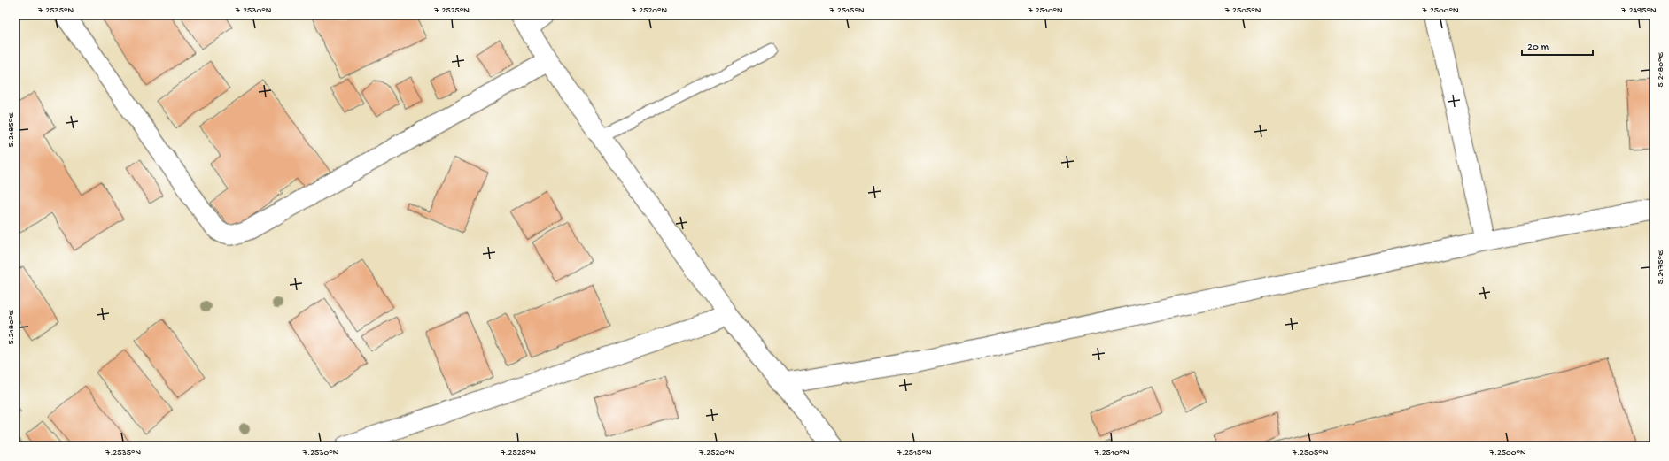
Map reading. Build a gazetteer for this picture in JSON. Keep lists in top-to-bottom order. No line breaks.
{"scale_bar":"20 m","coordinates":["7.2535°N","7.2530°N","7.2525°N","7.2520°N","7.2515°N","7.2510°N","7.2505°N","7.2500°N","7.2495°N","5.2180°E","5.2185°E","5.2175°E"]}
